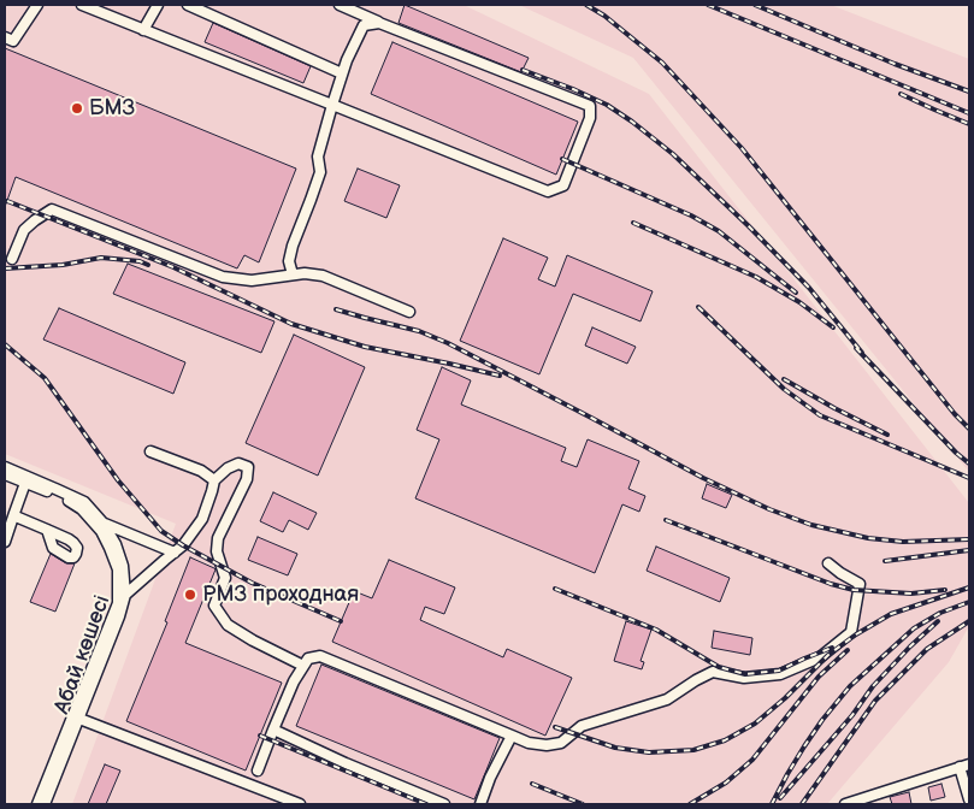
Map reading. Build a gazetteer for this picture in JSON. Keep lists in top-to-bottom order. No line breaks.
{"streets":{"street":["Абай көшесі"]},"places":["БМЗ","РМЗ проходная"]}
